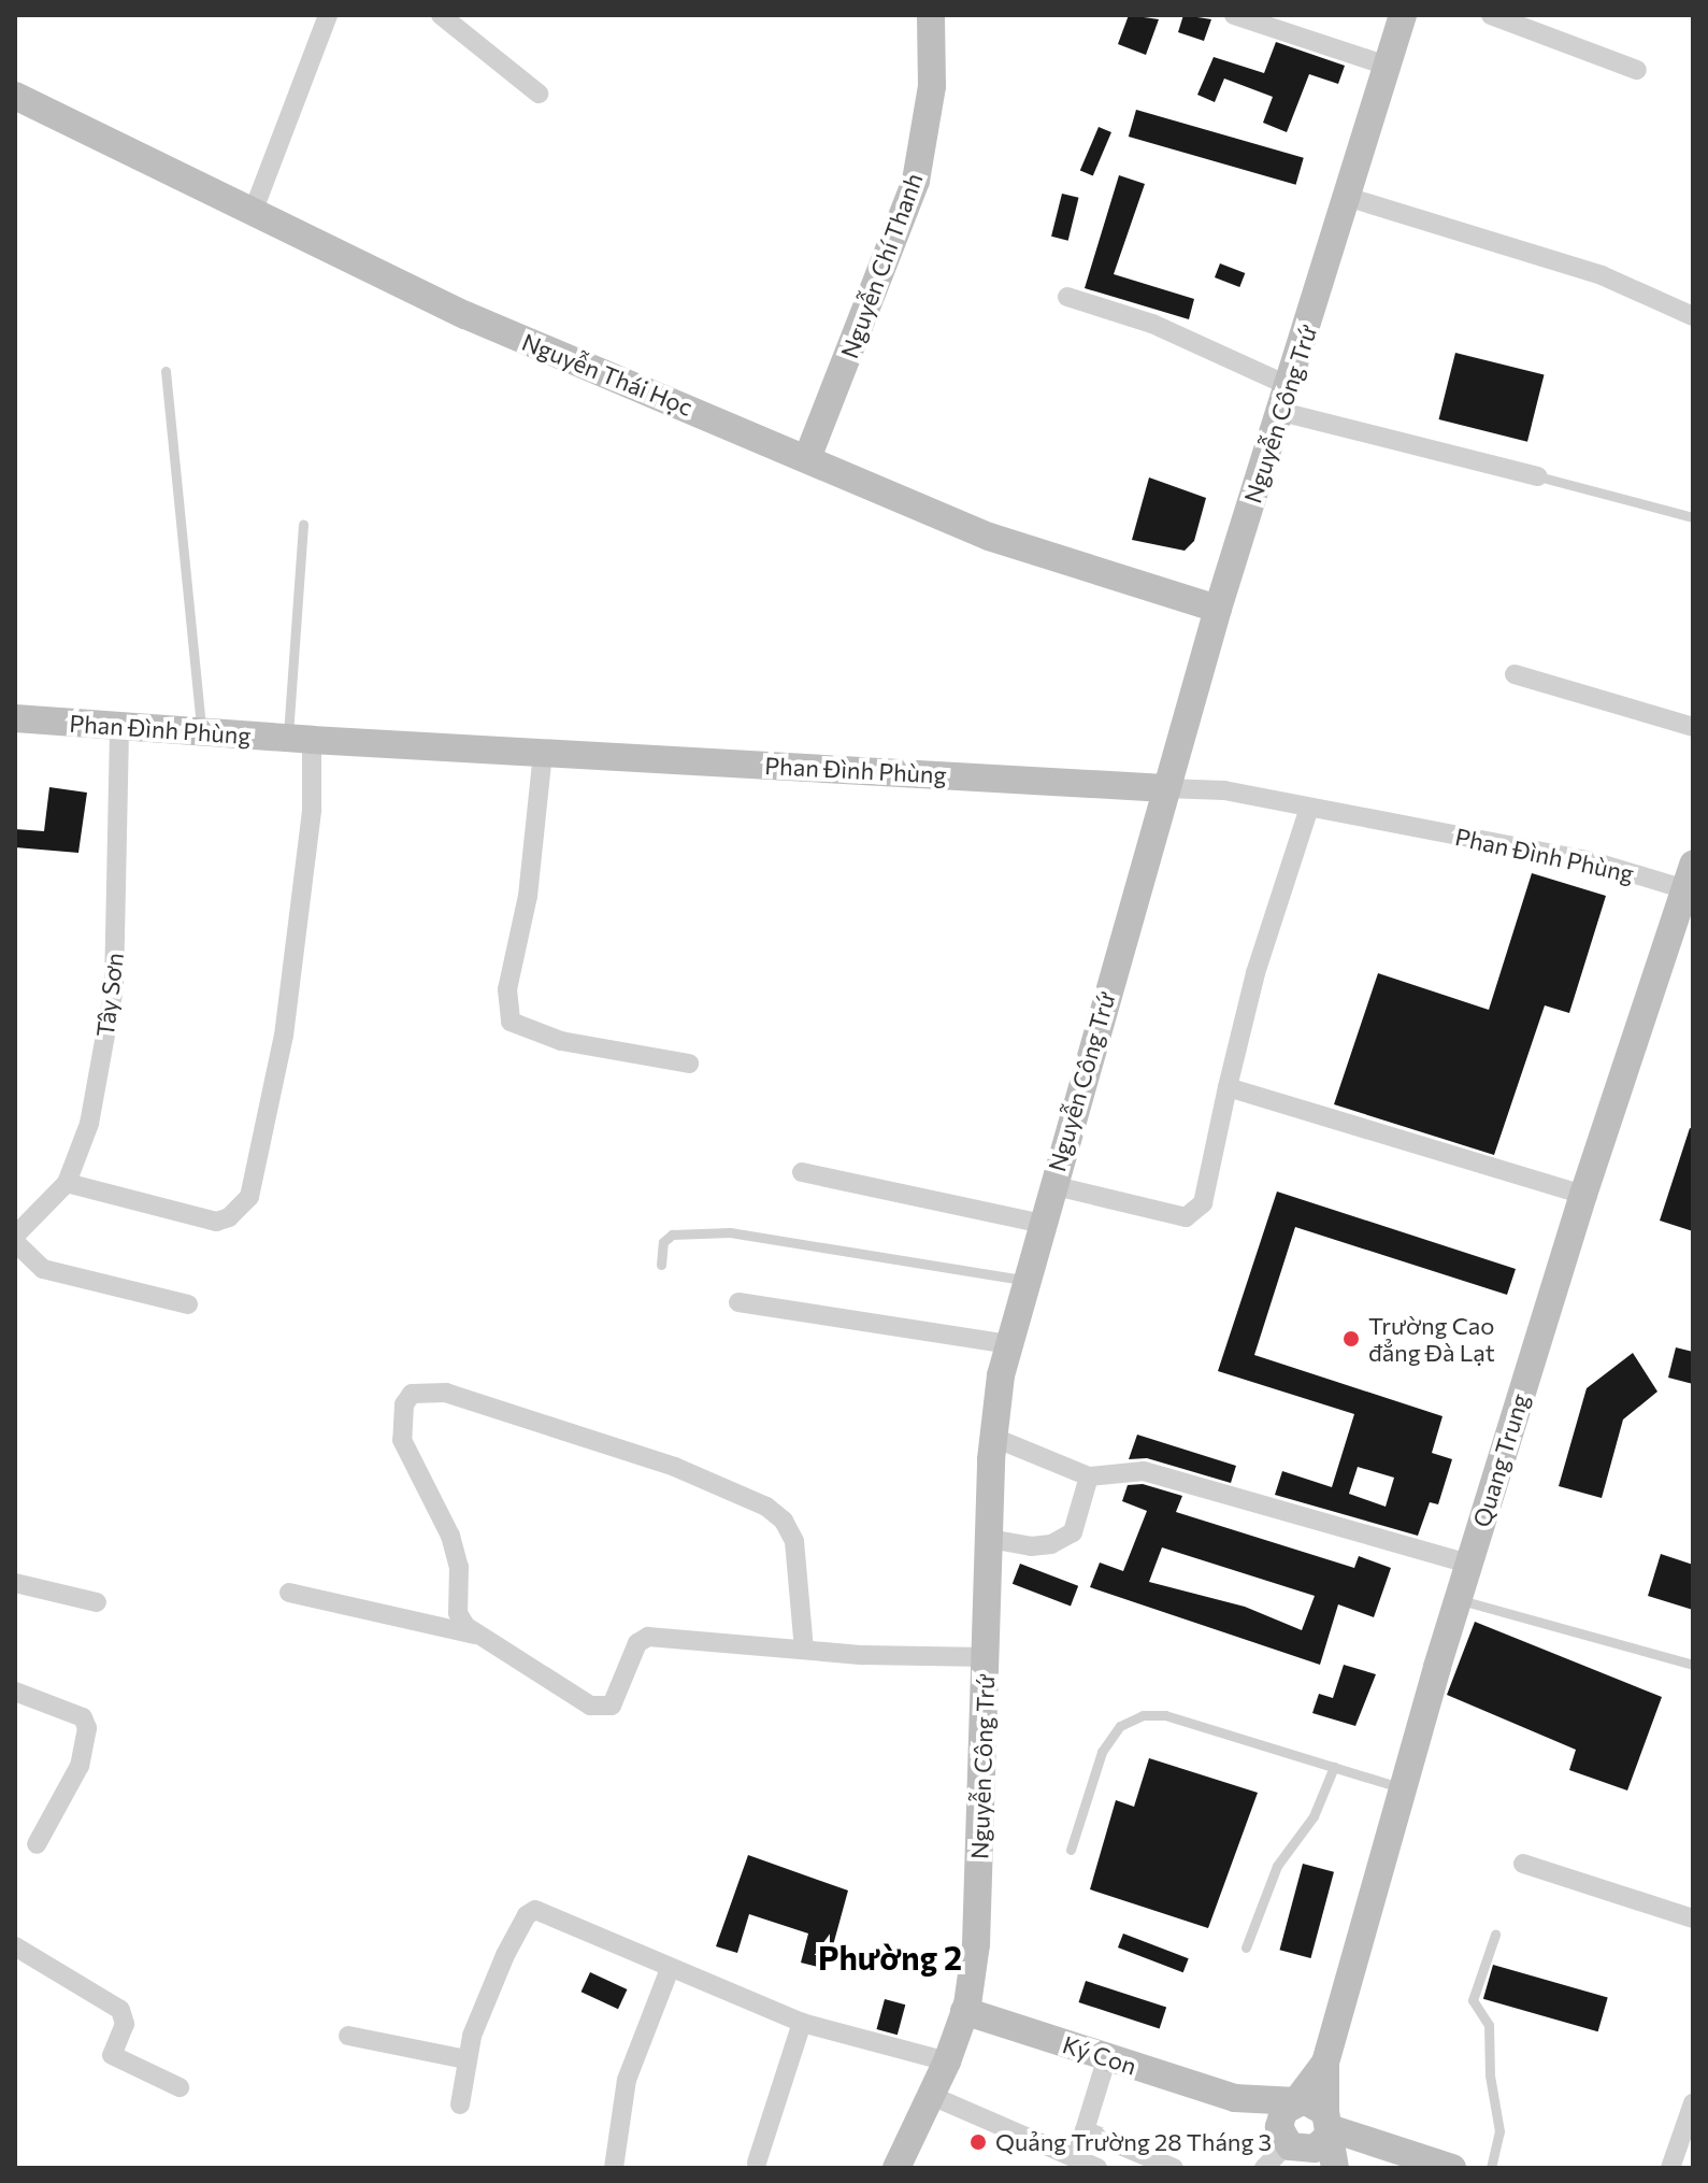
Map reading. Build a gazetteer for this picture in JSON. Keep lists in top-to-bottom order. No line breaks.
{"streets":{"street":["Nguyễn Chí Thanh","Nguyễn Thái Học","Nguyễn Công Trứ","Phan Đình Phùng","Tây Sơn","Quang Trung","Ký Con"]},"crossings":[["Nguyễn Chí Thanh","Nguyễn Thái Học"],["Nguyễn Thái Học","Nguyễn Công Trứ"],["Nguyễn Công Trứ","Phan Đình Phùng"],["Nguyễn Công Trứ","Ký Con"],["Phan Đình Phùng","Tây Sơn"],["Phan Đình Phùng","Quang Trung"],["Quang Trung","Ký Con"]],"districts":["Phường 2"],"places":["Trường Cao đẳng Đà Lạt","Quảng Trường 28 Tháng 3"]}
